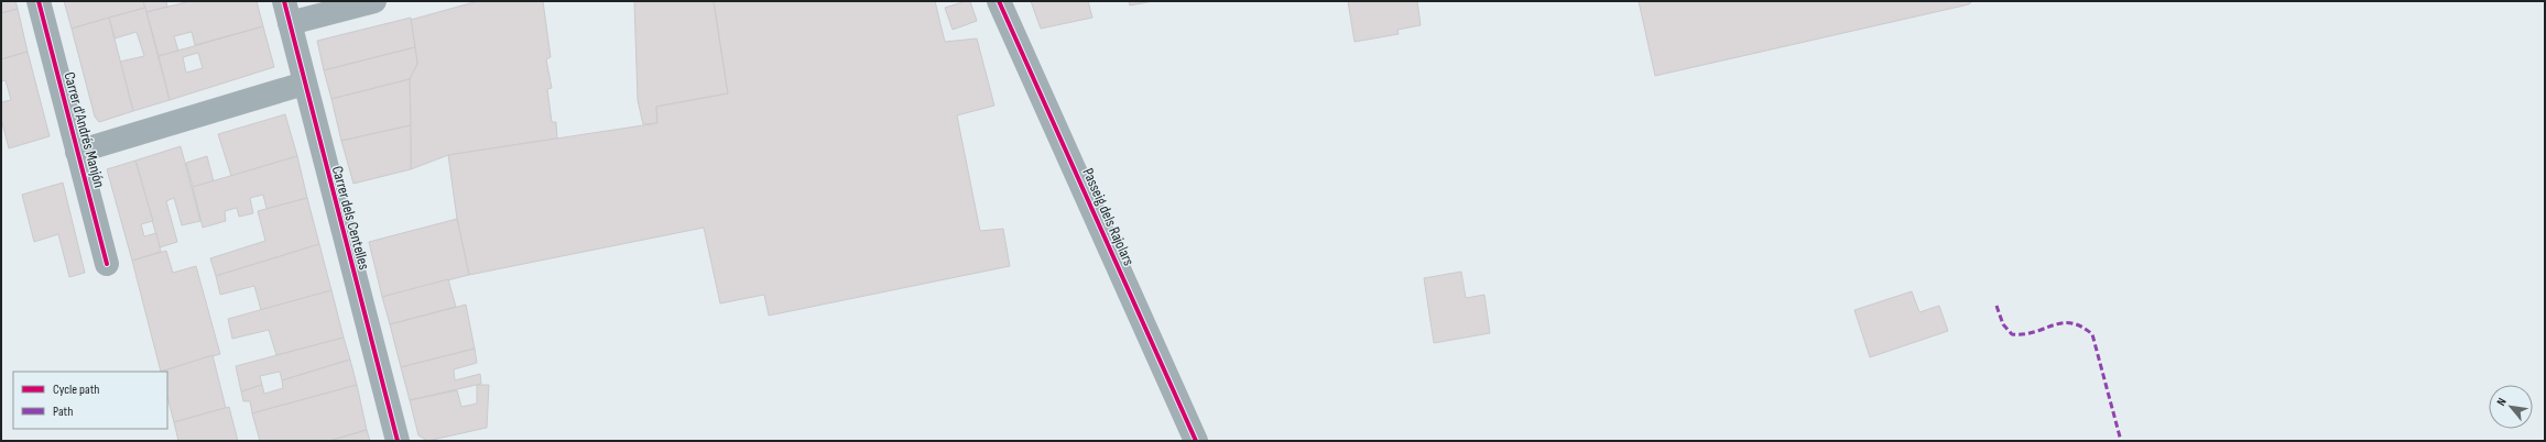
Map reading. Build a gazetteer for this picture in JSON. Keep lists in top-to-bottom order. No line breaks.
{"streets":{"street":["Carrer d'Andrés Manjón","Passeig dels Rajolars","Carrer dels Centelles"]},"crossings":[["Carrer d'Andrés Manjón","Carrer dels Centelles"]],"legend":["Cycle path","Path"],"north":"top left"}
